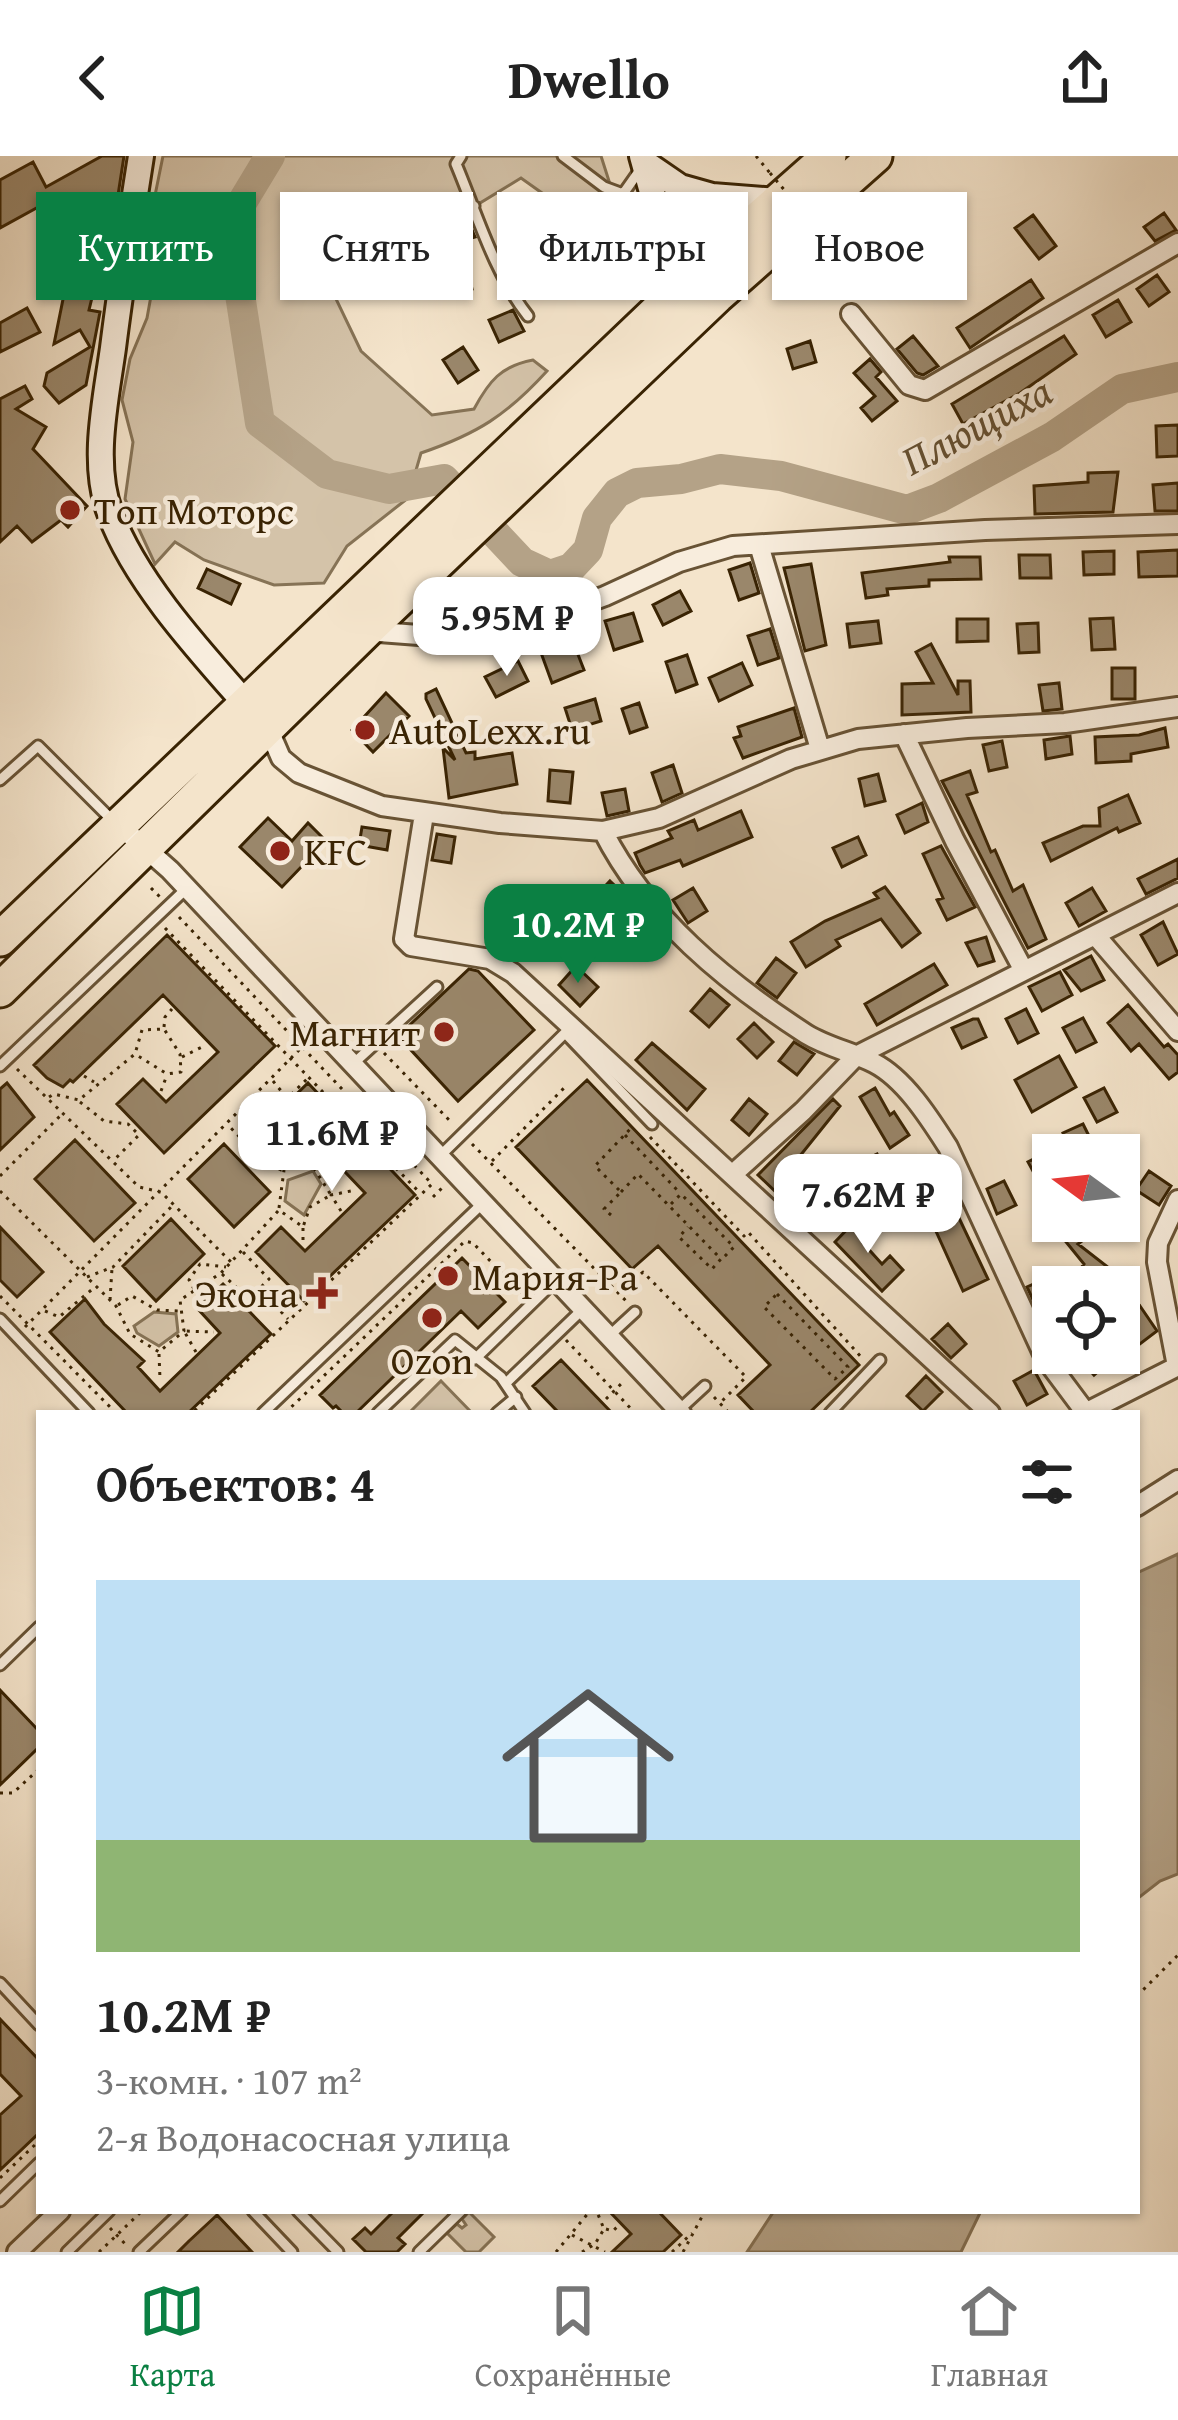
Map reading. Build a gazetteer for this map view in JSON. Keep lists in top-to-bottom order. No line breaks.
{"water":["Плющиха"],"places":{"other":["Топ Моторс","AutoLexx.ru","KFC","Магнит","Мария-Ра","Ozon"],"health":["Экона"]},"north":"left","page":{"header":"Dwello","chip":["Купить","Снять","Фильтры","Новое"],"price":["5.95M ₽","10.2M ₽","11.6M ₽","7.62M ₽"],"heading":"Объектов: 4","list":[{"name":"10.2M ₽","note":"3-комн. · 107 m² · 2-я Водонасосная улица"}],"tabs":["Карта","Сохранённые","Главная"]}}
